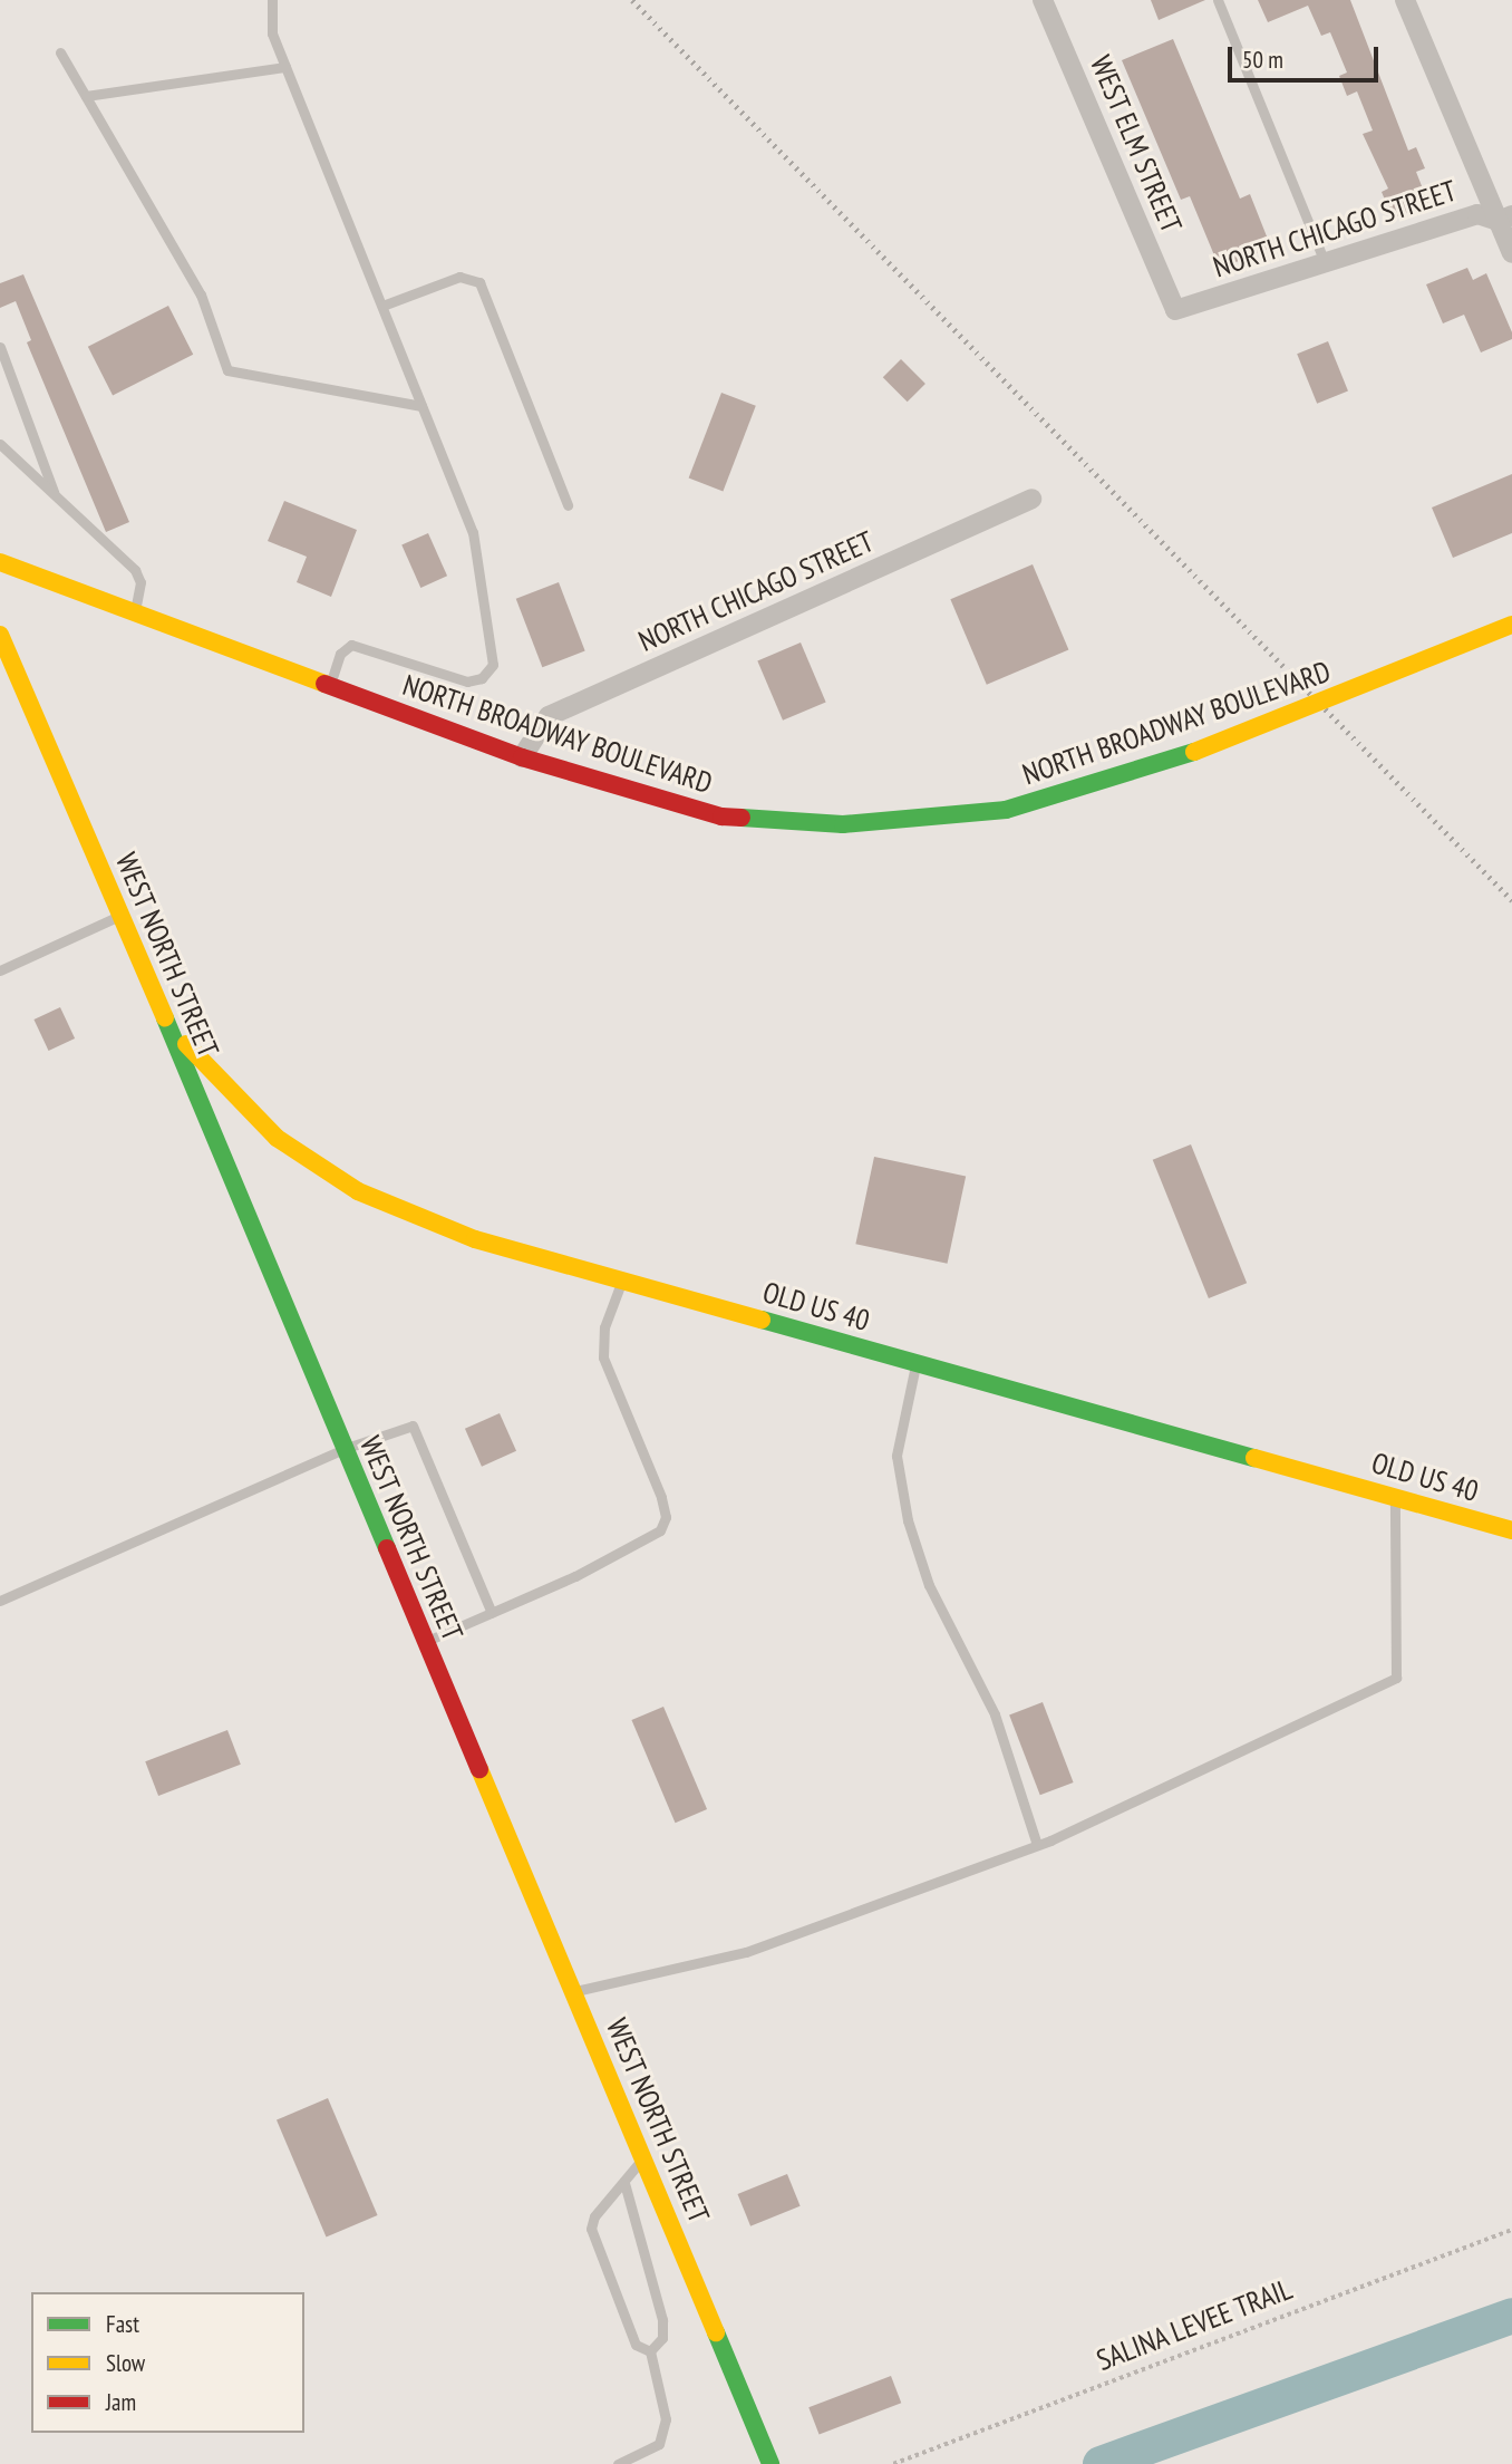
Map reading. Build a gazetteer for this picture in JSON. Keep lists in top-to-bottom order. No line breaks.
{"streets":{"street":["WEST ELM STREET","NORTH CHICAGO STREET","NORTH BROADWAY BOULEVARD","WEST NORTH STREET","OLD US 40"],"path":["SALINA LEVEE TRAIL"]},"crossings":[["WEST ELM STREET","NORTH CHICAGO STREET"],["NORTH CHICAGO STREET","NORTH BROADWAY BOULEVARD"],["WEST NORTH STREET","OLD US 40"]],"legend":["Fast","Slow","Jam"],"scale_bar":"50 m"}
